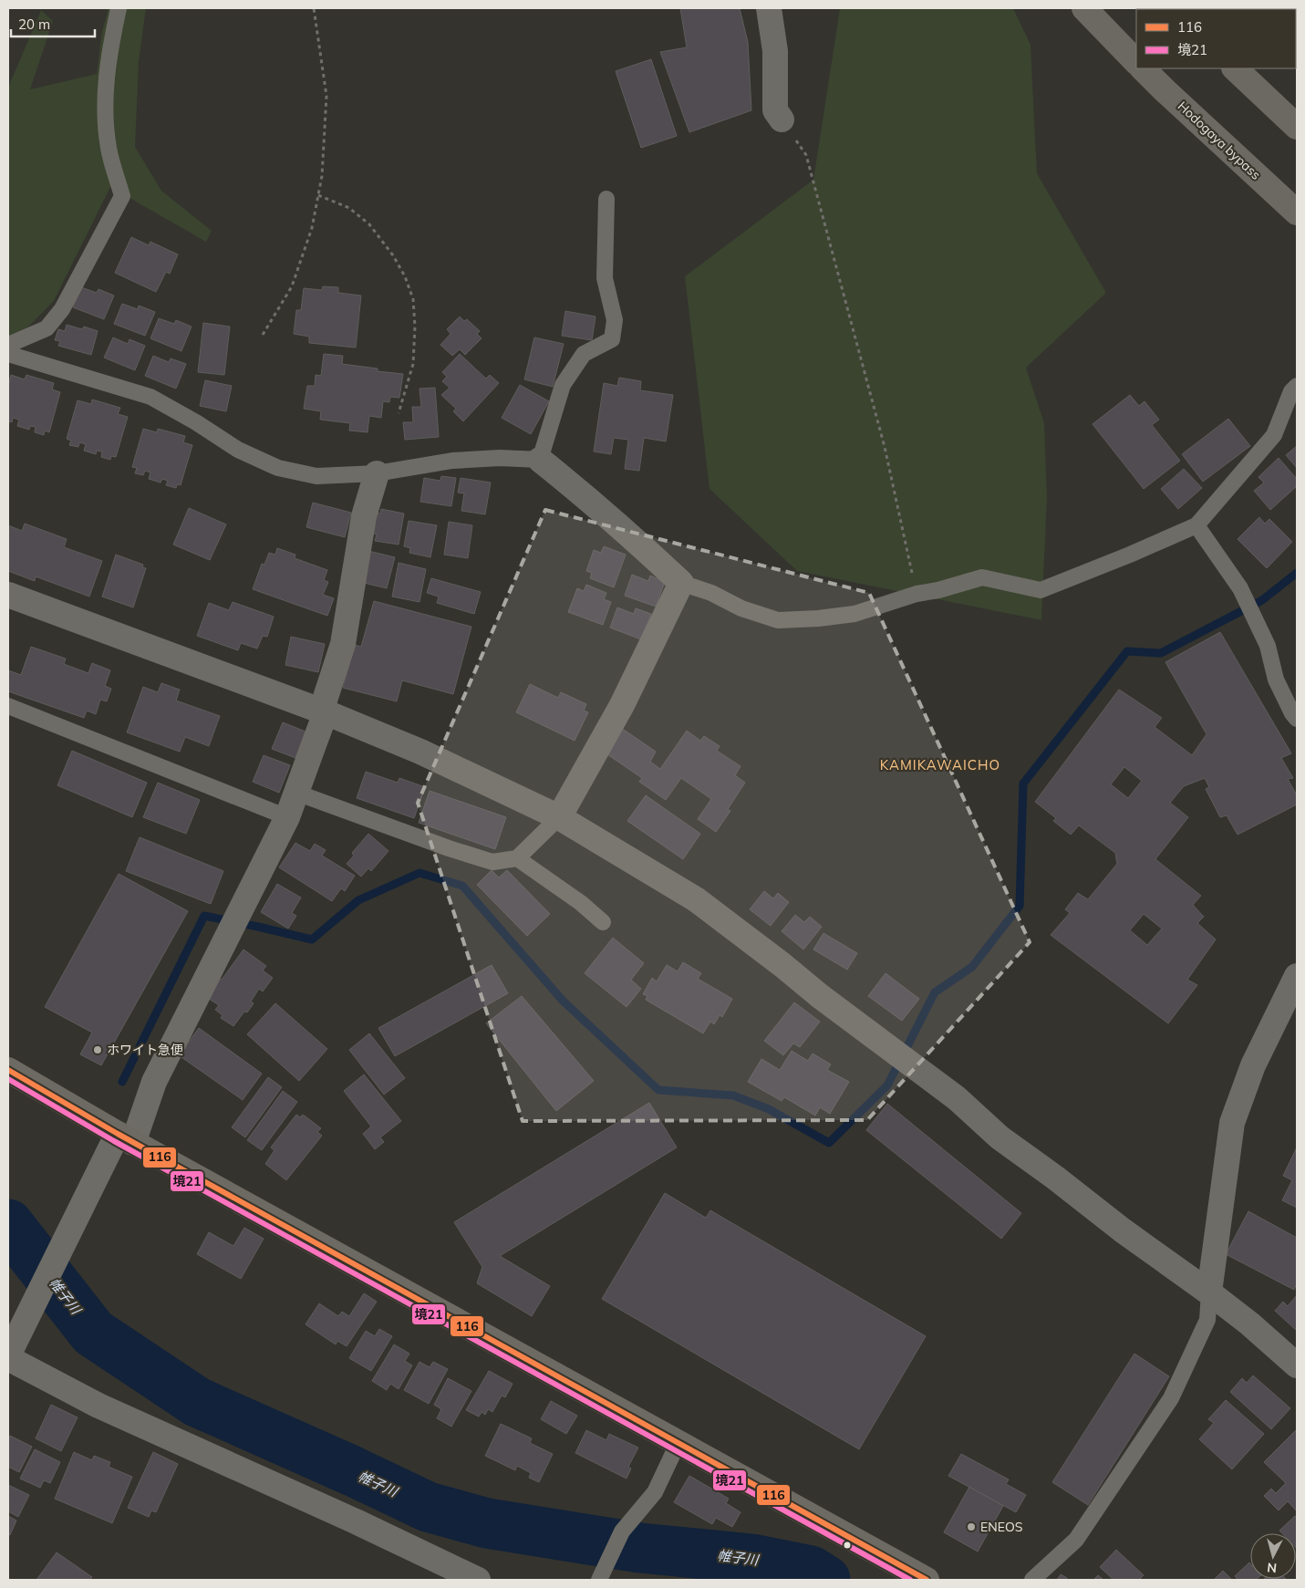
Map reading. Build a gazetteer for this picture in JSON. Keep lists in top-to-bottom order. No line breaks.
{"streets":{"highway":["Hodogaya bypass"]},"districts":["KAMIKAWAICHO"],"water":["帷子川"],"places":["ホワイト急便","ENEOS"],"lines":["transit line 116","transit line 境21"],"legend":["116","境21"],"scale_bar":"20 m","north":"bottom"}
